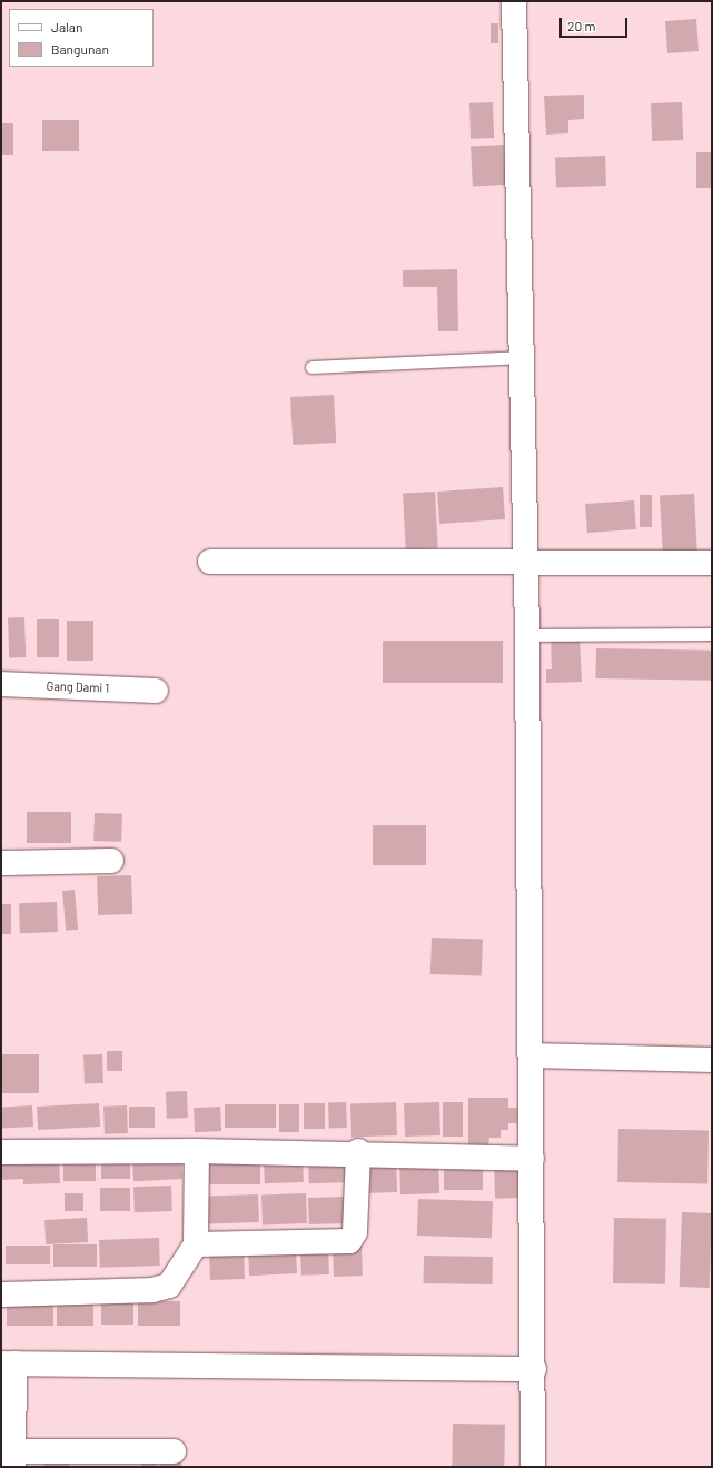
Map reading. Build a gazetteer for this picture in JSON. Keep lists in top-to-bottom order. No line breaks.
{"streets":{"street":["Gang Dami 1"]},"legend":["Jalan","Bangunan"],"scale_bar":"20 m"}
